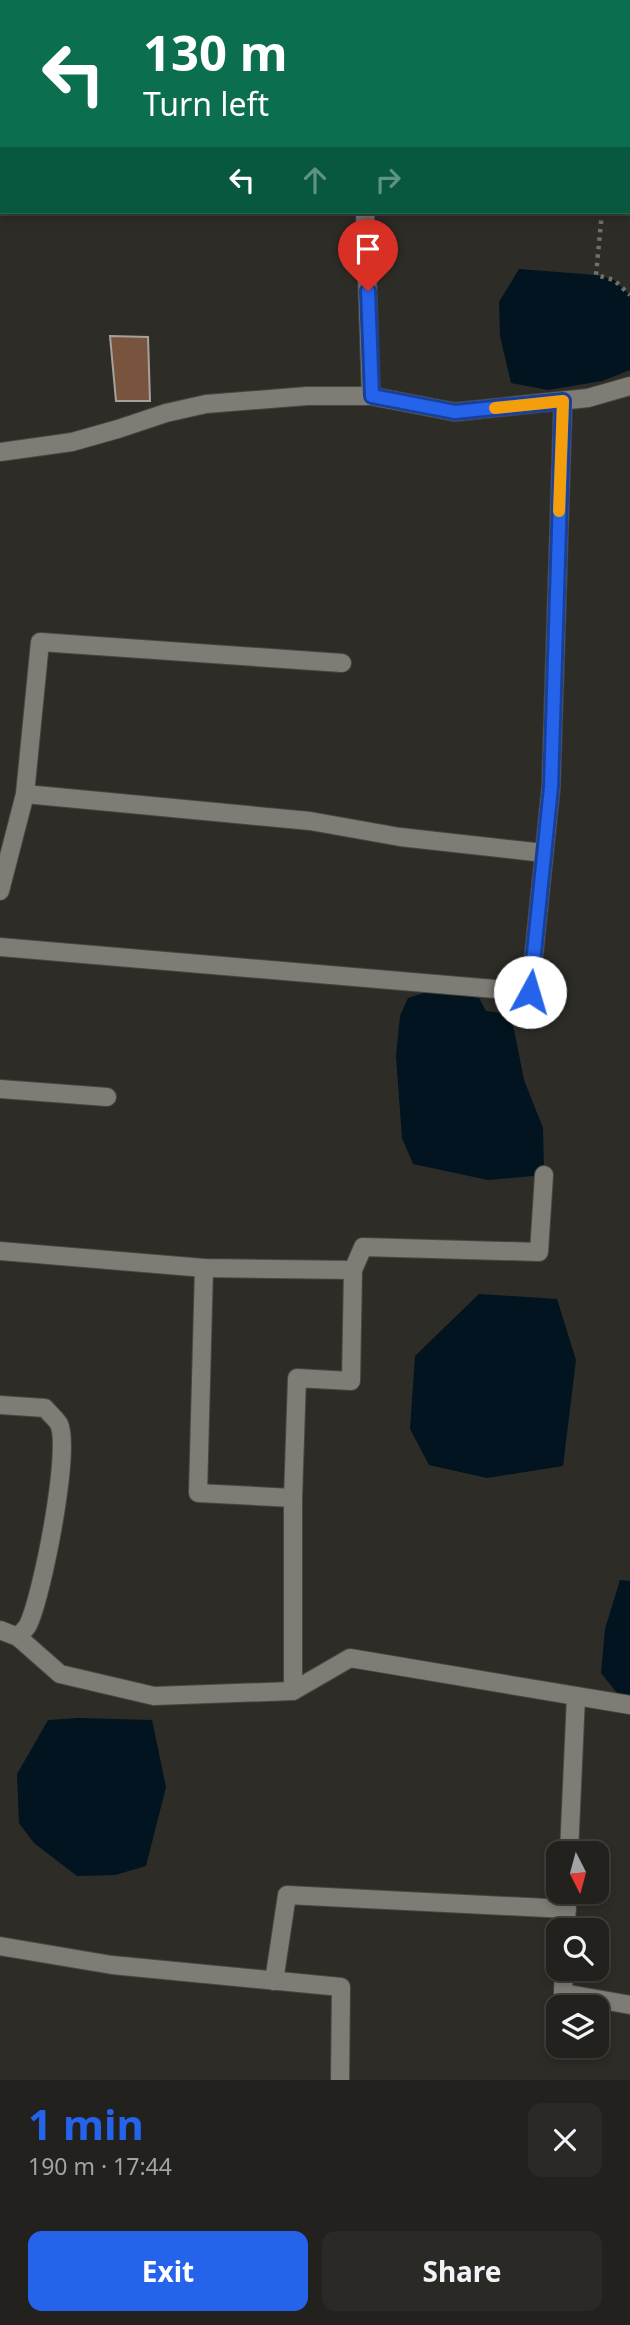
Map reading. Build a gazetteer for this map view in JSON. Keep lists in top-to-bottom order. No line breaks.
{"north":"bottom","page":{"turn":["130 m","Turn left"],"heading":["1 min","190 m · 17:44"],"buttons":["Exit","Share"]}}
